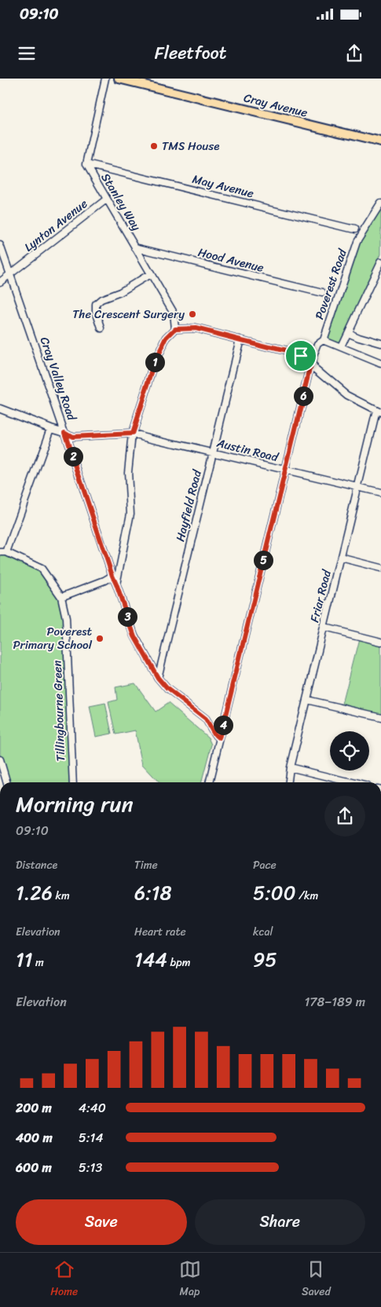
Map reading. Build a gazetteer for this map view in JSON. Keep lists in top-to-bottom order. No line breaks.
{"streets":{"main road":["Cray Avenue"],"street":["May Avenue","Stanley Way","Lynton Avenue","Hood Avenue","Poverest Road","Cray Valley Road","Austin Road","Hayfield Road","Friar Road","Tillingbourne Green"]},"crossings":[["May Avenue","Stanley Way"],["Stanley Way","Lynton Avenue"],["Stanley Way","Hood Avenue"],["Lynton Avenue","Cray Valley Road"],["Poverest Road","Cray Valley Road"],["Poverest Road","Austin Road"],["Cray Valley Road","Austin Road"],["Cray Valley Road","Hayfield Road"],["Austin Road","Hayfield Road"],["Austin Road","Friar Road"]],"places":["TMS House","The Crescent Surgery","Poverest Primary School"],"page":{"status":"09:10","header":"Fleetfoot","pins":["1","6","2","5","3","4"],"heading":["Morning run","09:10"],"stats":[["Distance","1.26 km"],["Time","6:18"],["Pace","5:00 /km"],["Elevation","11 m"],["Heart rate","144 bpm"],["kcal","95"]],"chart":["Elevation","178–189 m"],"list":[{"name":"200 m","note":"4:40"},{"name":"400 m","note":"5:14"},{"name":"600 m","note":"5:13"}],"buttons":["Save","Share"],"tabs":["Home","Map","Saved"]}}
